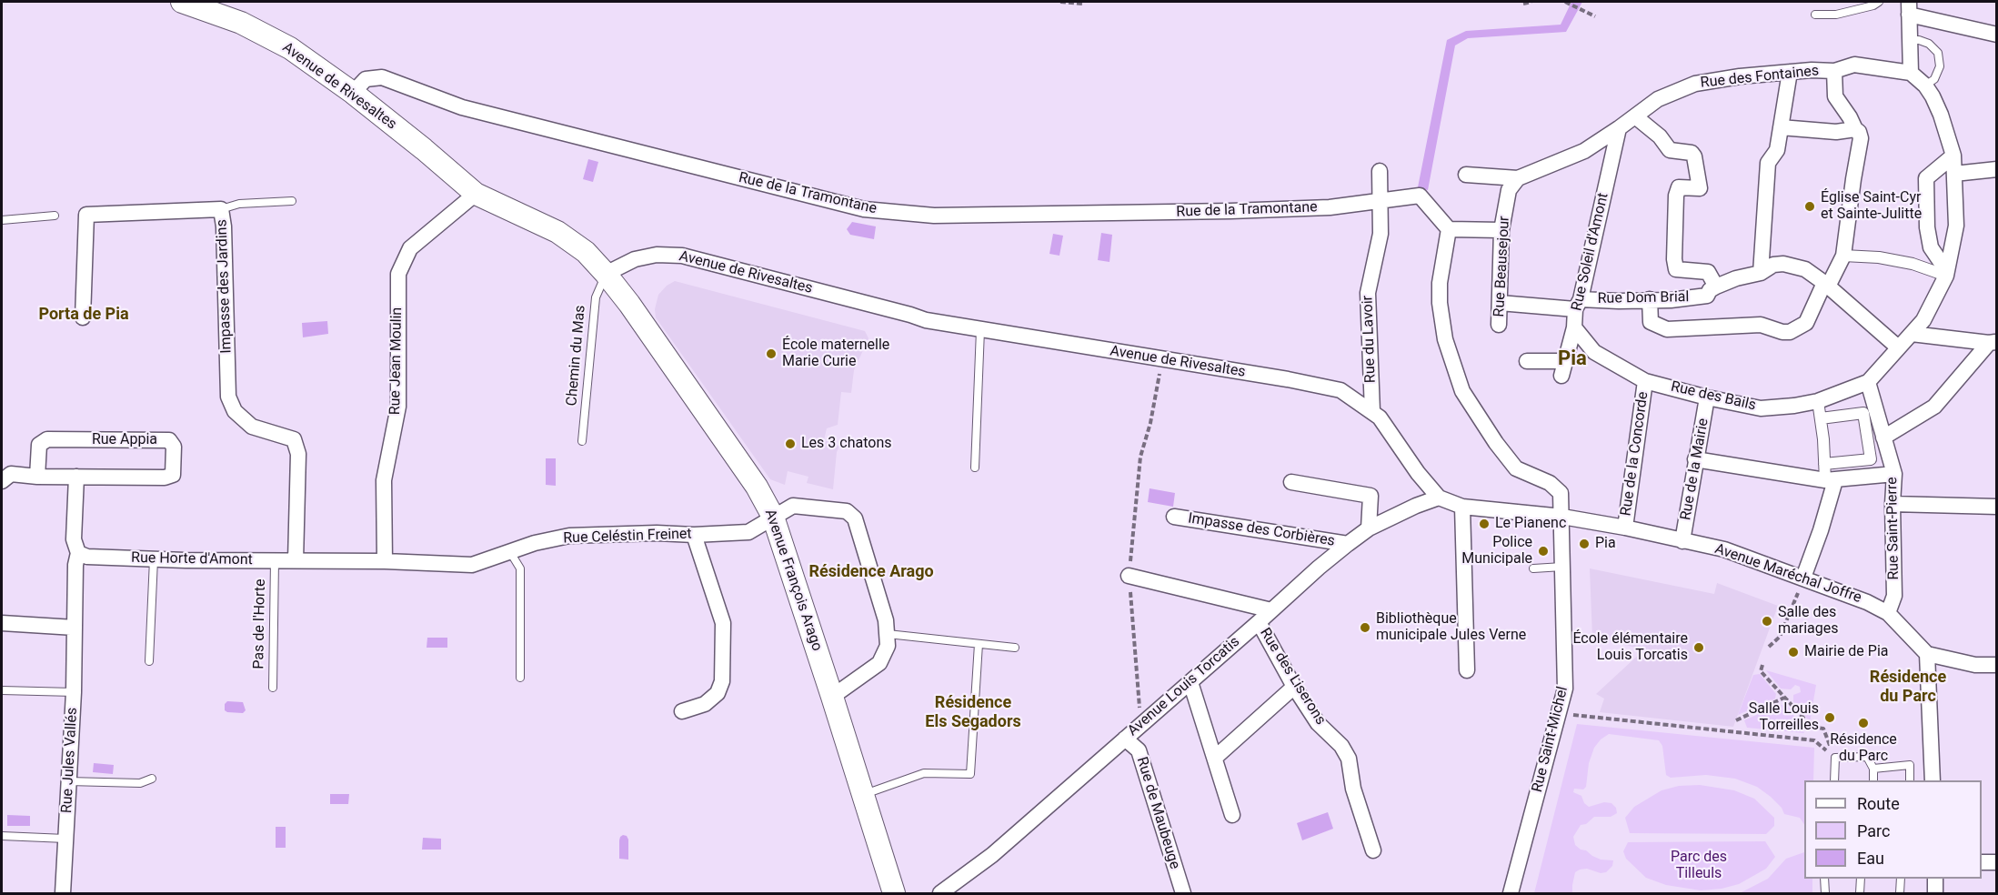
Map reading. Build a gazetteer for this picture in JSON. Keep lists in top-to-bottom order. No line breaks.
{"streets":{"main road":["Avenue de Rivesaltes","Avenue François Arago"],"street":["Rue des Fontaines","Rue de la Tramontane","Rue Soleil d'Amont","Rue Beausejour","Impasse des Jardins","Rue Dom Brial","Rue du Lavoir","Rue Jean Moulin","Rue des Bails","Rue Appia","Rue de la Concorde","Rue de la Mairie","Rue Saint-Pierre","Impasse des Corbières","Rue Celéstin Freinet","Rue Horte d'Amont","Avenue Maréchal Joffre","Rue des Liserons","Avenue Louis Torcatis","Rue Saint-Michel","Rue Jules Vallés","Rue de Maubeuge"],"lane":["Chemin du Mas","Pas de l'Horte"]},"crossings":[["Rue des Fontaines","Rue Soleil d'Amont"],["Avenue de Rivesaltes","Rue de la Tramontane"],["Avenue de Rivesaltes","Rue du Lavoir"],["Avenue de Rivesaltes","Chemin du Mas"],["Avenue de Rivesaltes","Rue Jean Moulin"],["Avenue de Rivesaltes","Avenue François Arago"],["Rue de la Tramontane","Rue du Lavoir"],["Rue de la Tramontane","Rue Saint-Michel"],["Rue Soleil d'Amont","Rue Dom Brial"],["Rue Soleil d'Amont","Rue des Bails"],["Rue Beausejour","Rue Dom Brial"],["Impasse des Jardins","Rue Horte d'Amont"],["Chemin du Mas","Avenue François Arago"],["Rue Jean Moulin","Rue Celéstin Freinet"],["Rue Jean Moulin","Rue Horte d'Amont"],["Rue des Bails","Rue de la Concorde"],["Rue des Bails","Rue de la Mairie"],["Rue des Bails","Rue Saint-Pierre"],["Rue de la Concorde","Avenue Maréchal Joffre"],["Rue de la Mairie","Avenue Maréchal Joffre"],["Rue Saint-Pierre","Avenue Maréchal Joffre"],["Impasse des Corbières","Avenue Louis Torcatis"],["Rue Celéstin Freinet","Rue Horte d'Amont"],["Rue Celéstin Freinet","Avenue François Arago"],["Rue Horte d'Amont","Pas de l'Horte"],["Rue Horte d'Amont","Rue Jules Vallés"],["Avenue Maréchal Joffre","Avenue Louis Torcatis"],["Avenue Maréchal Joffre","Rue Saint-Michel"],["Rue des Liserons","Avenue Louis Torcatis"],["Avenue Louis Torcatis","Rue de Maubeuge"]],"districts":["Porta de Pia","Pia","Résidence Arago","Résidence du Parc","Résidence Els Segadors"],"parks":["Parc des Tilleuls"],"places":["Église Saint-Cyr et Sainte-Julitte","École maternelle Marie Curie","Les 3 chatons","Le Pianenc","Pia","Police Municipale","Salle des mariages","Bibliothèque municipale Jules Verne","École élémentaire Louis Torcatis","Mairie de Pia","Salle Louis Torreilles","Résidence du Parc"],"legend":["Route","Parc","Eau"]}
